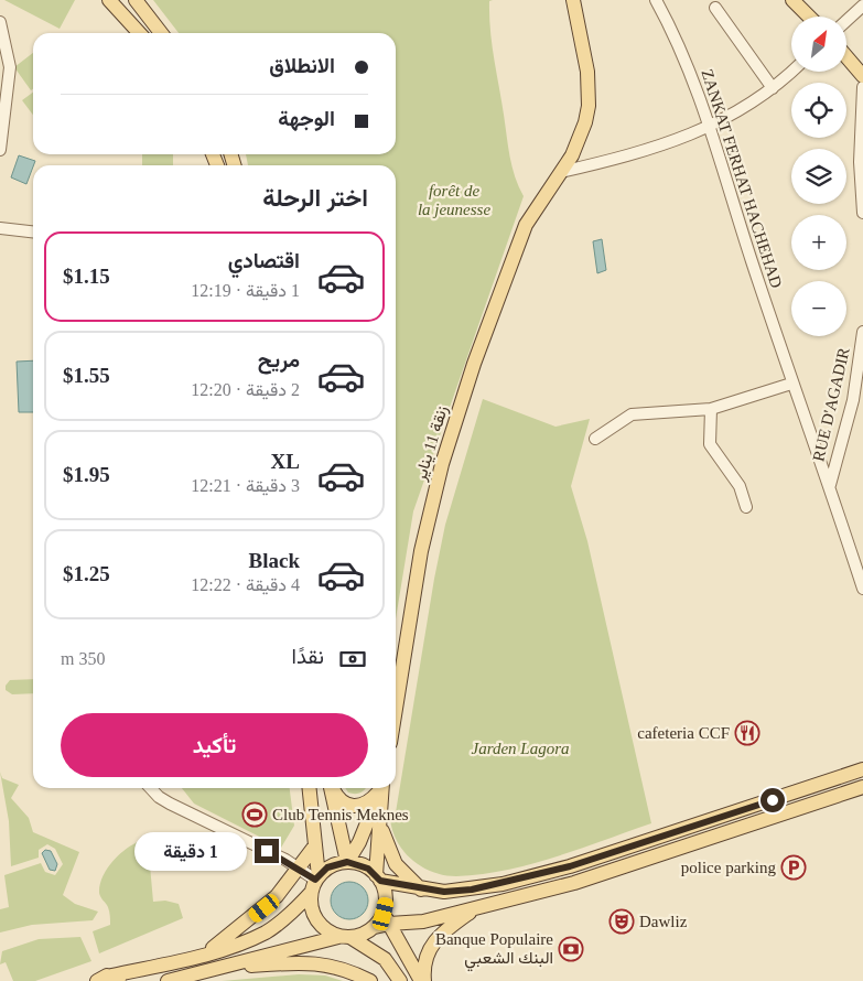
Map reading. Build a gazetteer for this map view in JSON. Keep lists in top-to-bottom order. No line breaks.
{"streets":{"main road":["زنقة 11 يناير"],"street":["ZANKAT FERHAT HACHEHAD","RUE D'AGADIR"]},"crossings":[["ZANKAT FERHAT HACHEHAD","RUE D'AGADIR"]],"parks":["forêt de la jeunesse","Jarden Lagora"],"places":{"restaurant":["cafeteria CCF"],"sports":["Club Tennis Meknes"],"parking":["police parking"],"theatre":["Dawliz"],"bank":["Banque Populaire البنك الشعبي"]},"north":"top right","page":{"map_buttons":["+","−"],"banner":["الانطلاق","الوجهة"],"heading":"اختر الرحلة","list":[{"name":"اقتصادي","note":"1 دقيقة · 12:19","value":"$1.15"},{"name":"مريح","note":"2 دقيقة · 12:20","value":"$1.55"},{"name":"XL","note":"3 دقيقة · 12:21","value":"$1.95"},{"name":"Black","note":"4 دقيقة · 12:22","value":"$1.25"}],"pay":["نقدًا","350 m"],"buttons":"تأكيد","bubble":"1 دقيقة"}}
